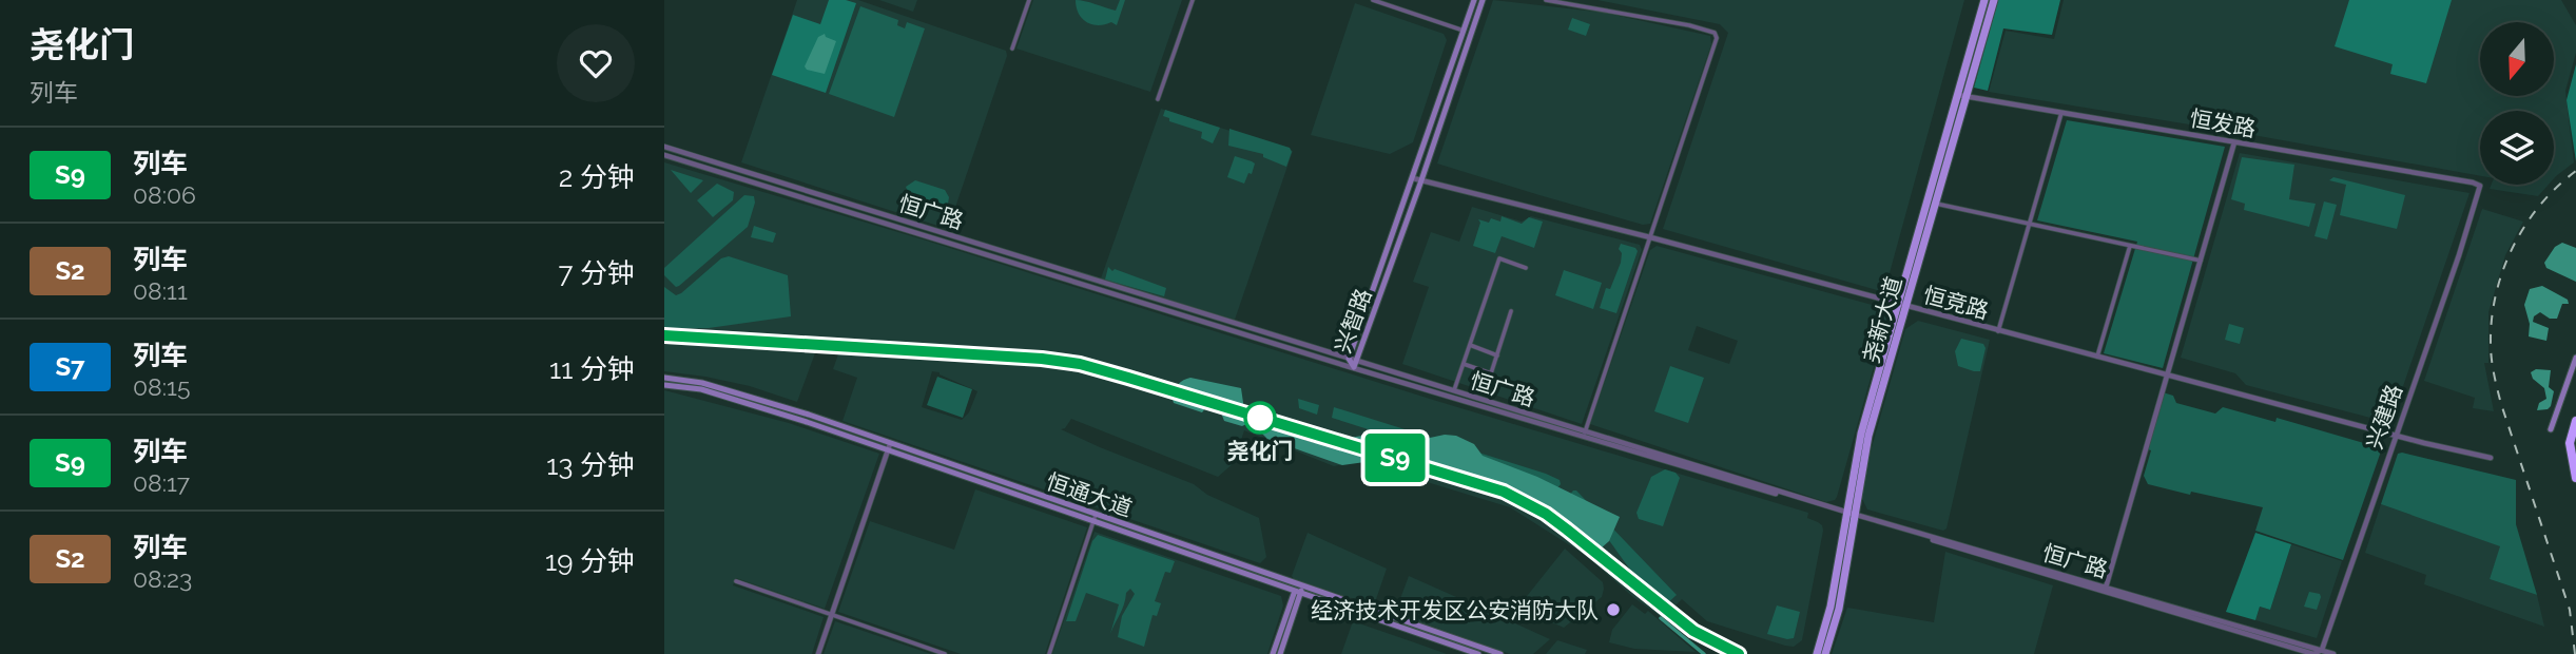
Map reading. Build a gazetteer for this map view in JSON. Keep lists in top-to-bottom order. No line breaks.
{"streets":{"main road":["尧新大道","兴智路","恒通大道"],"street":["恒发路","恒广路","恒竞路","兴建路"]},"crossings":[["恒发路","尧新大道"],["恒发路","兴建路"],["恒广路","尧新大道"],["恒广路","兴智路"],["恒广路","兴建路"],["恒竞路","尧新大道"],["恒竞路","兴智路"],["恒竞路","兴建路"]],"places":["尧化门","经济技术开发区公安消防大队"],"north":"bottom","page":{"heading":["尧化门","列车"],"on_map":"S9","list":[{"mark":"S9","name":"列车","note":"08:06","value":"2 分钟"},{"mark":"S2","name":"列车","note":"08:11","value":"7 分钟"},{"mark":"S7","name":"列车","note":"08:15","value":"11 分钟"},{"mark":"S9","name":"列车","note":"08:17","value":"13 分钟"},{"mark":"S2","name":"列车","note":"08:23","value":"19 分钟"}]}}
